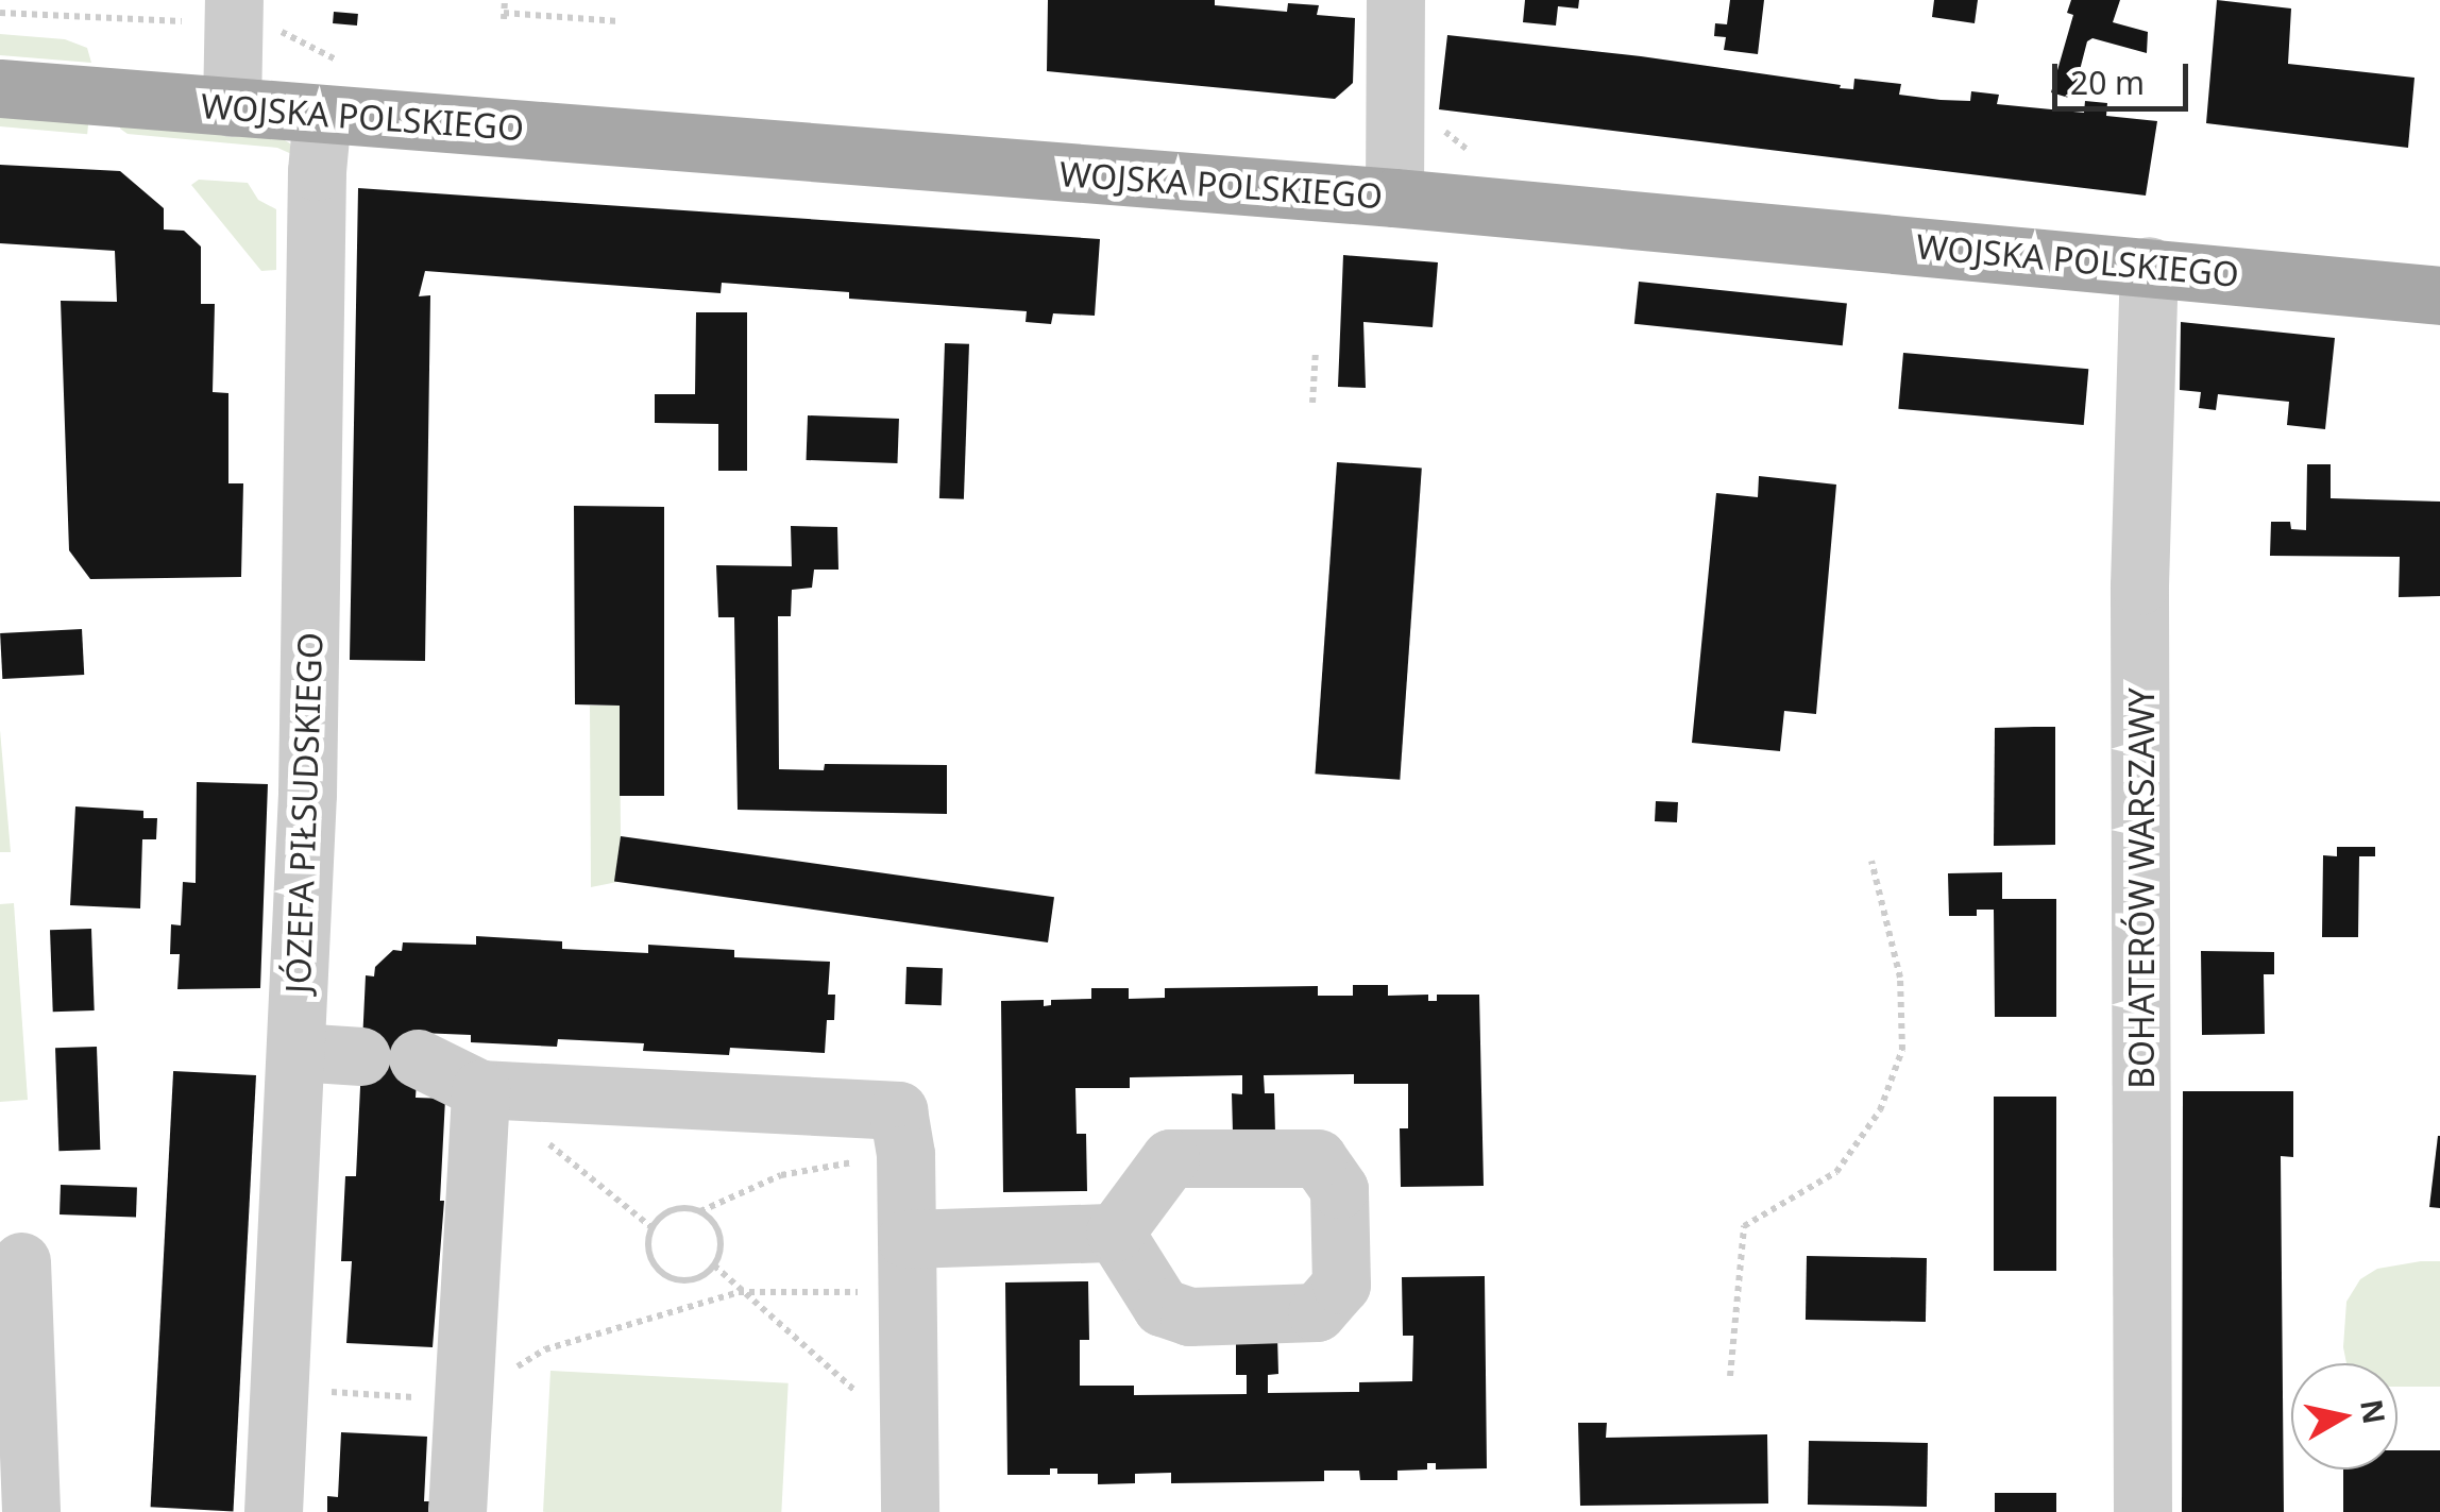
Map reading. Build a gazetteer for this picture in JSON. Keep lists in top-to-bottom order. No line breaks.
{"streets":{"main road":["WOJSKA POLSKIEGO"],"street":["JÓZEFA PIŁSUDSKIEGO","BOHATERÓW WARSZAWY"]},"crossings":[["WOJSKA POLSKIEGO","JÓZEFA PIŁSUDSKIEGO"],["WOJSKA POLSKIEGO","BOHATERÓW WARSZAWY"]],"scale_bar":"20 m","north":"right"}
